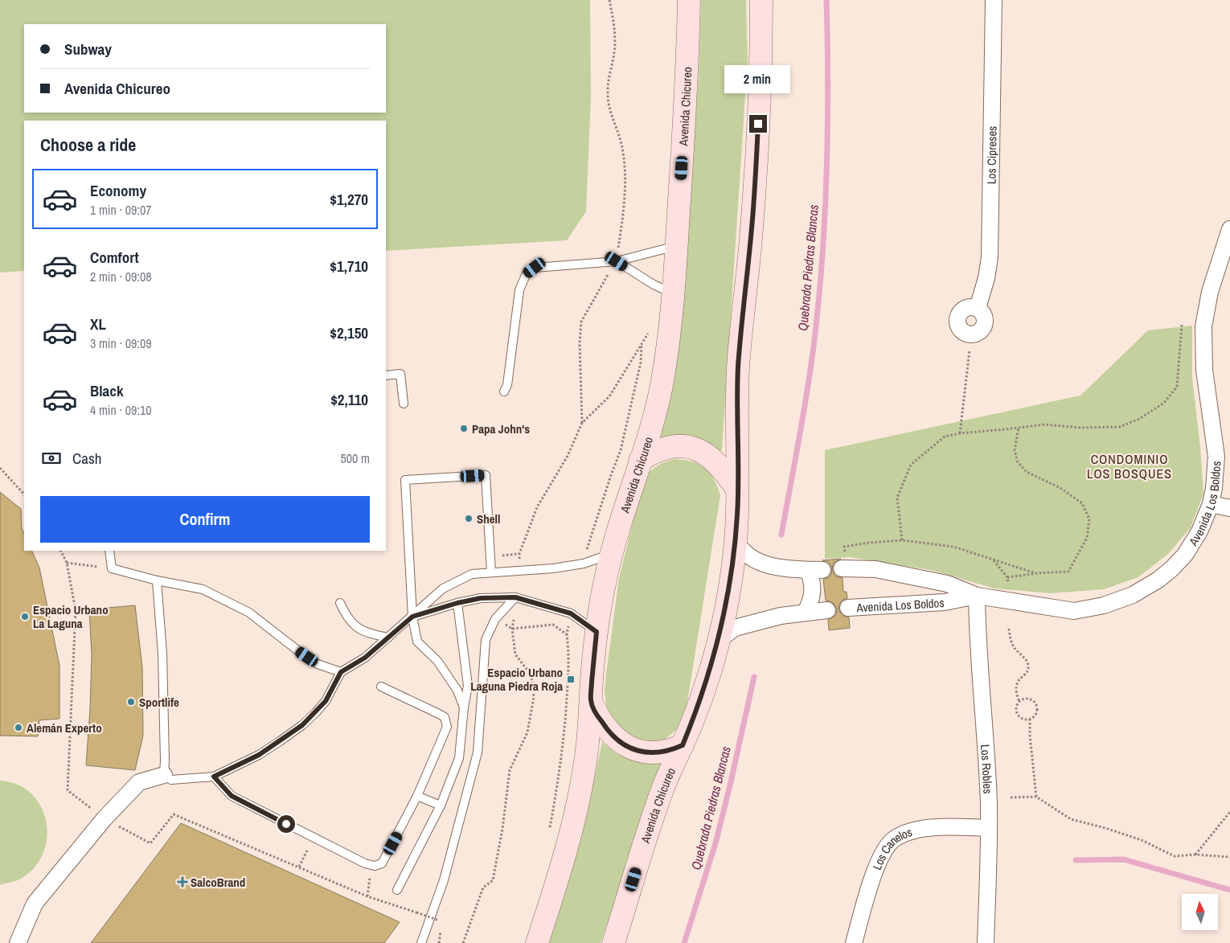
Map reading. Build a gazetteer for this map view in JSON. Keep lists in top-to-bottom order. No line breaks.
{"streets":{"main road":["Avenida Chicureo"],"street":["Los Cipreses","Avenida Los Boldos","Los Robles","Los Canelos"]},"crossings":[["Avenida Los Boldos","Los Robles"],["Los Robles","Los Canelos"]],"districts":["CONDOMINIO LOS BOSQUES"],"water":["Quebrada Piedras Blancas"],"places":{"other":["Papa John's","Shell","Espacio Urbano La Laguna","Sportlife","Alemán Experto"],"transit":["Espacio Urbano Laguna Piedra Roja"],"health":["SalcoBrand"]},"north":"top","page":{"banner":["Subway","Avenida Chicureo"],"bubble":"2 min","heading":"Choose a ride","list":[{"name":"Economy","note":"1 min · 09:07","value":"$1,270"},{"name":"Comfort","note":"2 min · 09:08","value":"$1,710"},{"name":"XL","note":"3 min · 09:09","value":"$2,150"},{"name":"Black","note":"4 min · 09:10","value":"$2,110"}],"pay":["Cash","500 m"],"buttons":"Confirm"}}
